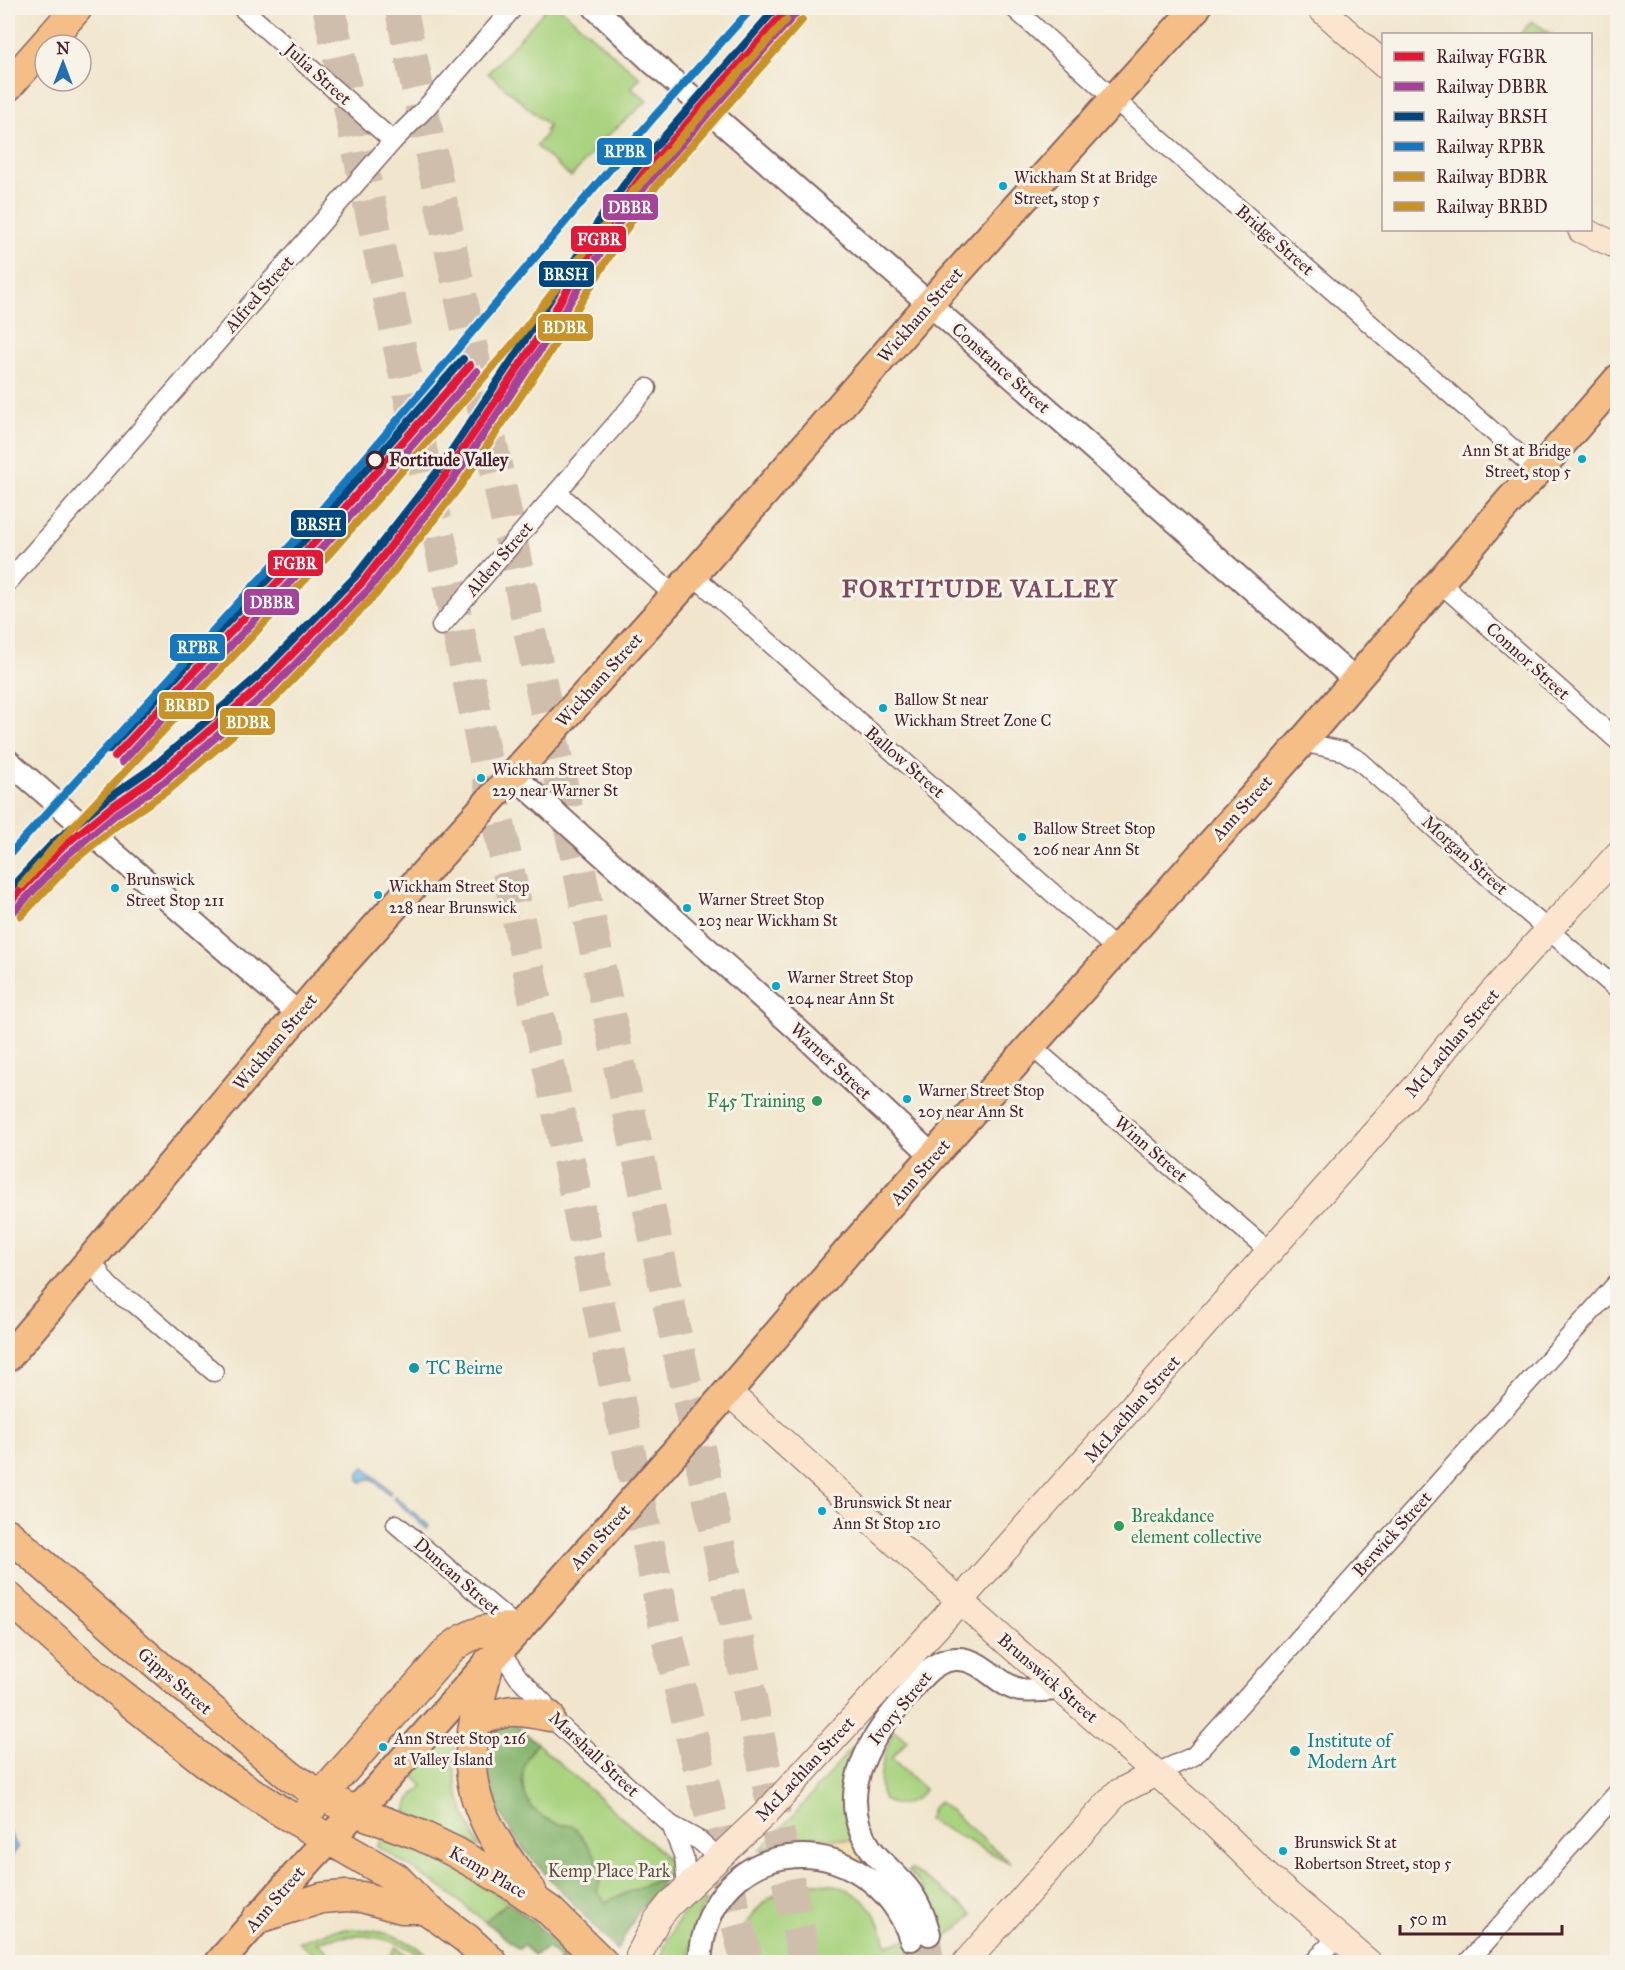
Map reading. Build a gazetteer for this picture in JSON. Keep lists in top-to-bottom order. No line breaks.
{"streets":{"highway":["Gipps Street","Kemp Place"],"main road":["Wickham Street","Ann Street","McLachlan Street","Brunswick Street"],"street":["Julia Street","Bridge Street","Alfred Street","Constance Street","Alden Street","Connor Street","Ballow Street","Morgan Street","Warner Street","Winn Street","Berwick Street","Duncan Street","Ivory Street","Marshall Street"]},"crossings":[["Julia Street","Alfred Street"],["Bridge Street","Wickham Street"],["Bridge Street","Ann Street"],["Wickham Street","Constance Street"],["Wickham Street","Ballow Street"],["Wickham Street","Warner Street"],["Constance Street","Ann Street"],["Connor Street","Ann Street"],["Ballow Street","Ann Street"],["Ann Street","Morgan Street"],["Ann Street","Warner Street"],["Ann Street","Winn Street"],["Ann Street","Duncan Street"],["Ann Street","Brunswick Street"],["Ann Street","Gipps Street"],["Ann Street","Marshall Street"],["Ann Street","Kemp Place"],["Morgan Street","McLachlan Street"],["McLachlan Street","Winn Street"],["McLachlan Street","Brunswick Street"],["McLachlan Street","Marshall Street"],["Berwick Street","Brunswick Street"],["Duncan Street","Marshall Street"],["Brunswick Street","Ivory Street"],["Gipps Street","Kemp Place"]],"districts":["FORTITUDE VALLEY"],"parks":["Kemp Place Park"],"places":["Wickham St at Bridge Street, stop 5","Ann St at Bridge Street, stop 5","Fortitude Valley","Ballow St near Wickham Street Zone C","Wickham Street Stop 229 near Warner St","Ballow Street Stop 206 near Ann St","Brunswick Street Stop 211","Wickham Street Stop 228 near Brunswick","Warner Street Stop 203 near Wickham St","Warner Street Stop 204 near Ann St","Warner Street Stop 205 near Ann St","F45 Training","TC Beirne","Brunswick St near Ann St Stop 210","Breakdance element collective","Ann Street Stop 216 at Valley Island","Institute of Modern Art","Brunswick St at Robertson Street, stop 5"],"lines":["rail line FGBR","rail line BRSH","rail line RPBR","rail line DBBR","rail line BDBR","rail line BRBD"],"legend":["Railway FGBR","Railway DBBR","Railway BRSH","Railway RPBR","Railway BDBR","Railway BRBD"],"scale_bar":"50 m","north":"top"}
